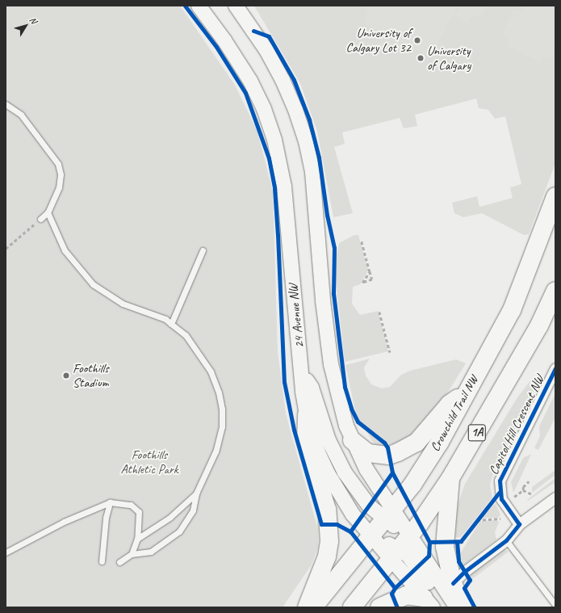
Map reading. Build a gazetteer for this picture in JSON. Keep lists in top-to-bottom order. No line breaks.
{"streets":{"highway":["Crowchild Trail NW","1A"],"street":["24 Avenue NW","Capitol Hill Crescent NW"]},"crossings":[["24 Avenue NW","Crowchild Trail NW"],["24 Avenue NW","1A"]],"parks":["Foothills Athletic Park"],"places":["University of Calgary Lot 32","University of Calgary","Foothills Stadium"],"north":"top right"}
